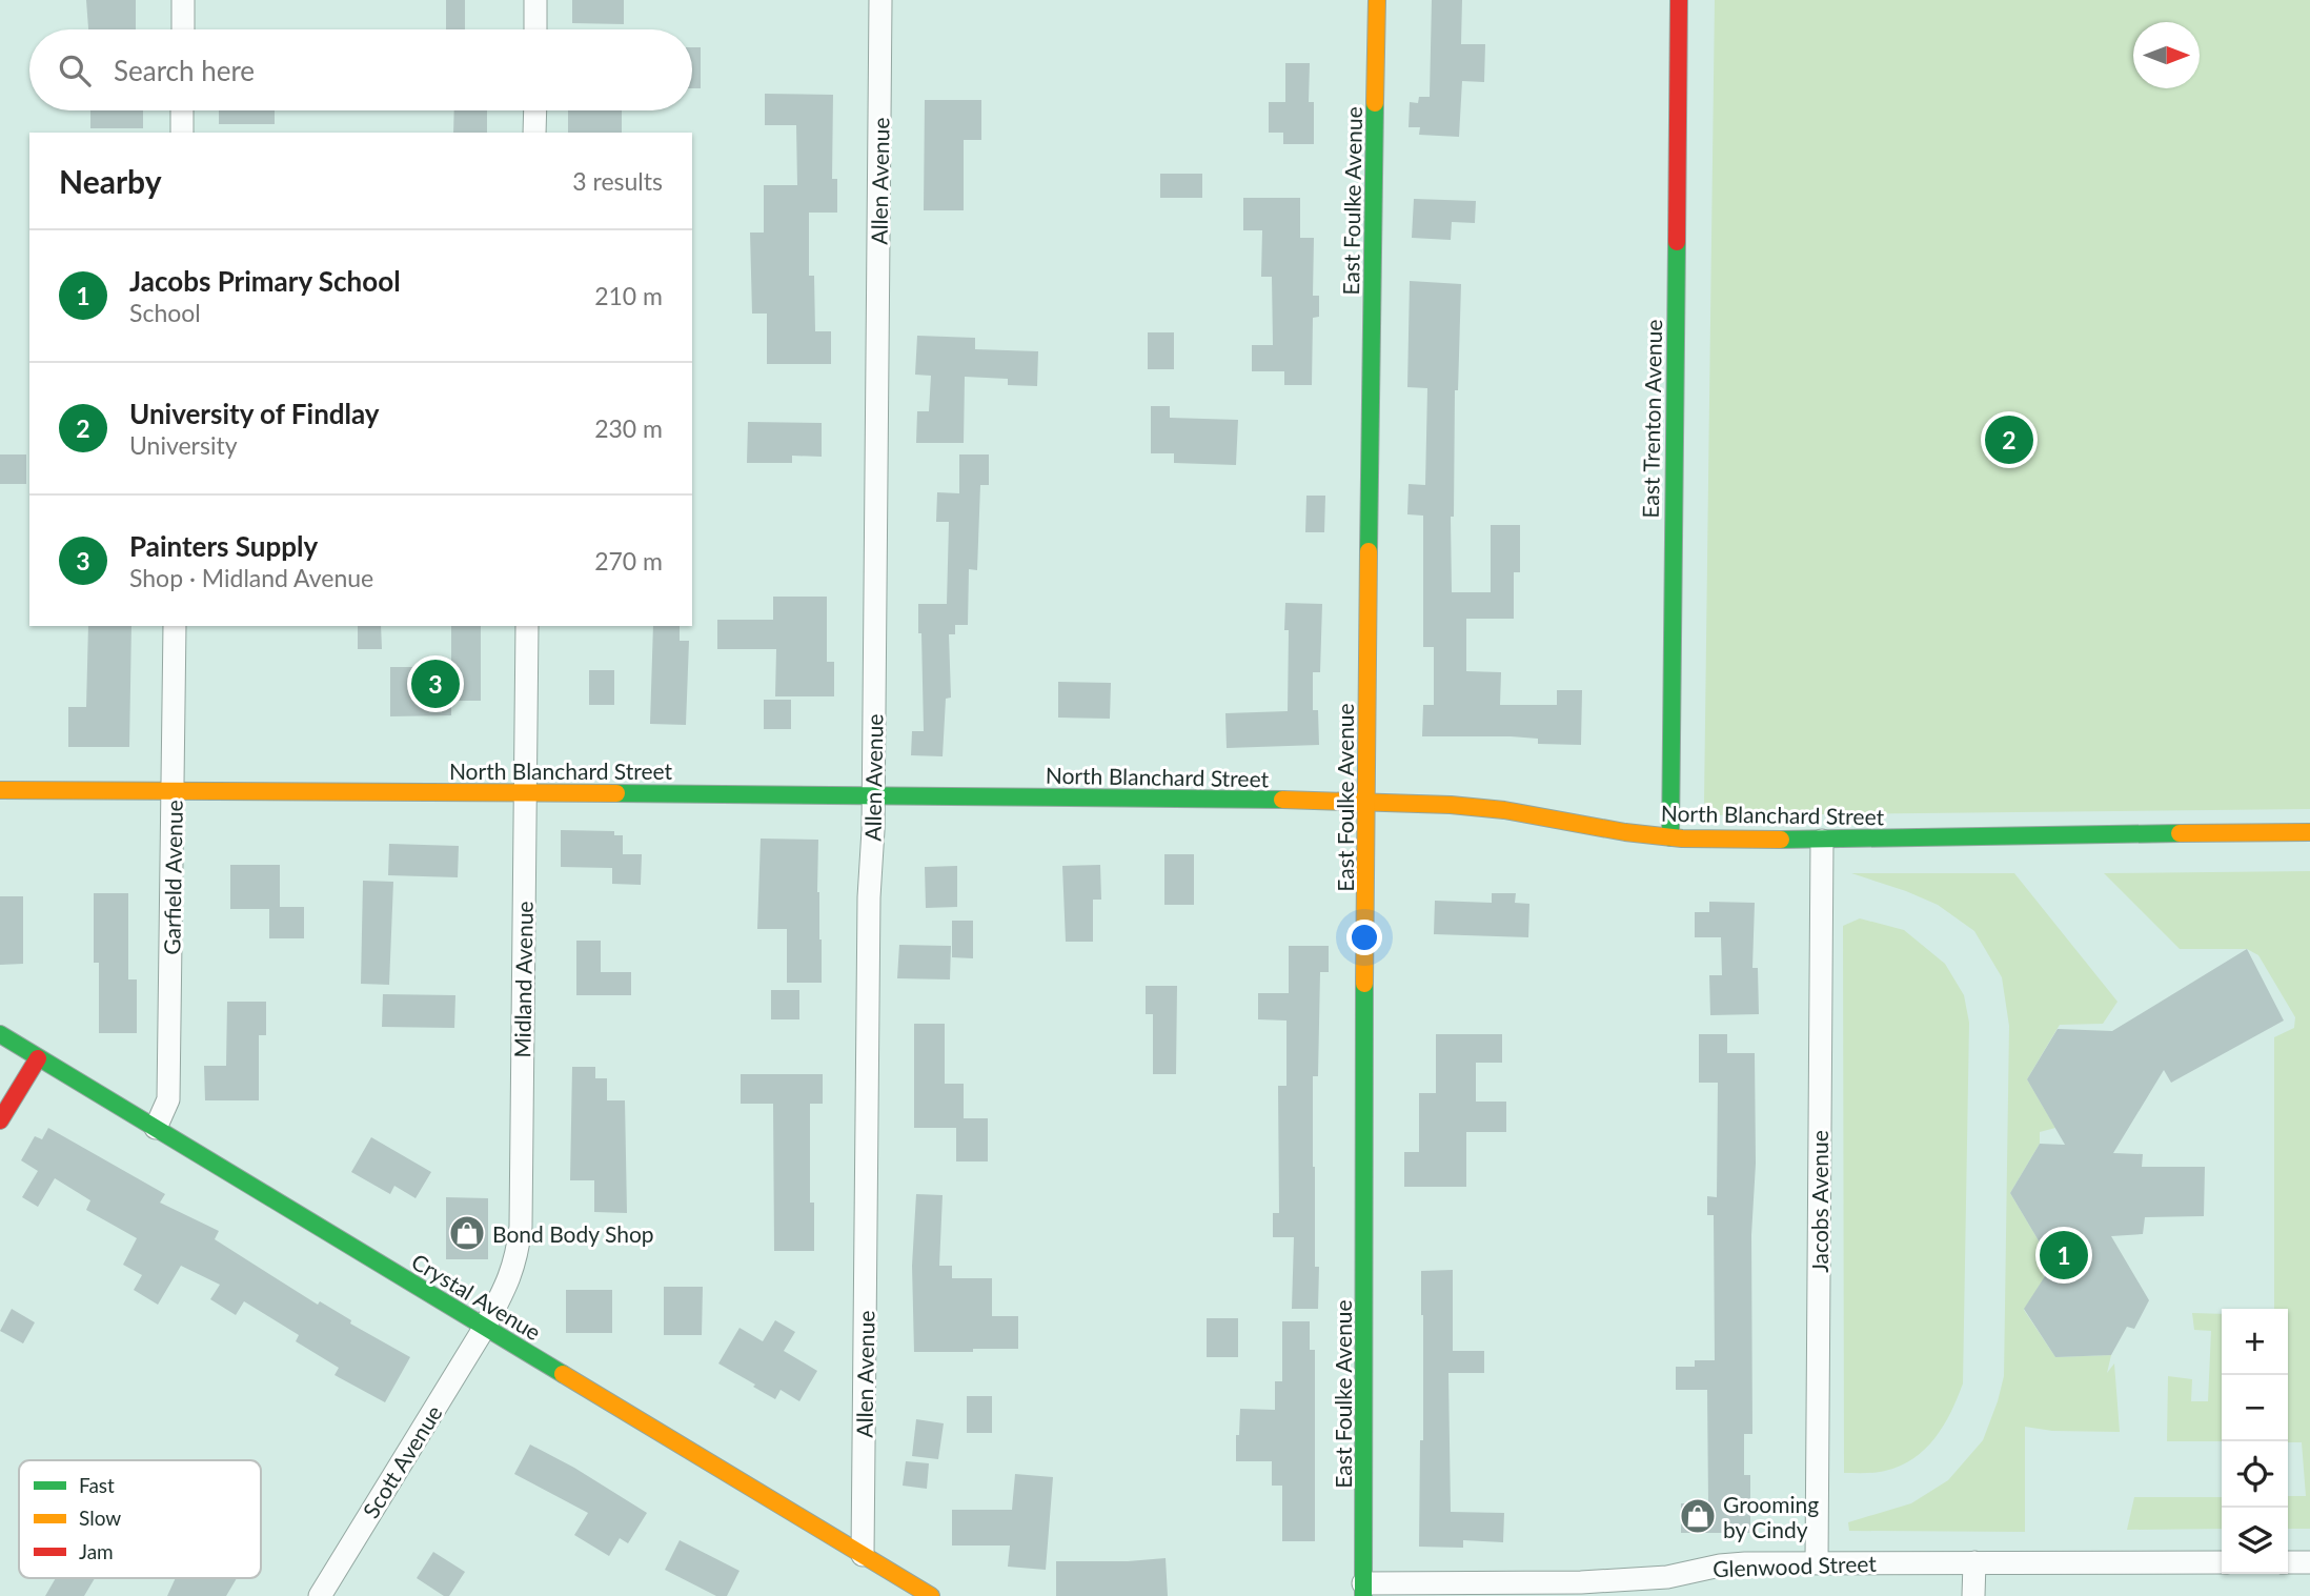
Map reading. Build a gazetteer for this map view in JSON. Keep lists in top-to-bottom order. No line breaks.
{"streets":{"street":["Allen Avenue","East Foulke Avenue","East Trenton Avenue","North Blanchard Street","Garfield Avenue","Midland Avenue","Jacobs Avenue","Crystal Avenue","Scott Avenue","Glenwood Street"]},"crossings":[["Allen Avenue","North Blanchard Street"],["Allen Avenue","Crystal Avenue"],["East Foulke Avenue","North Blanchard Street"],["East Foulke Avenue","Glenwood Street"],["East Trenton Avenue","North Blanchard Street"],["North Blanchard Street","Garfield Avenue"],["North Blanchard Street","Midland Avenue"],["North Blanchard Street","Jacobs Avenue"],["Garfield Avenue","Crystal Avenue"],["Midland Avenue","Crystal Avenue"],["Midland Avenue","Scott Avenue"],["Jacobs Avenue","Glenwood Street"],["Crystal Avenue","Scott Avenue"]],"places":{"shop":["Bond Body Shop","Grooming by Cindy"]},"legend":["Fast","Slow","Jam"],"north":"right","page":{"search":"Search here","heading":["Nearby","3 results"],"list":[{"mark":"1","name":"Jacobs Primary School","note":"School","value":"210 m"},{"mark":"2","name":"University of Findlay","note":"University","value":"230 m"},{"mark":"3","name":"Painters Supply","note":"Shop · Midland Avenue","value":"270 m"}],"pins":["2","3","1"],"map_buttons":["+","−"]}}
